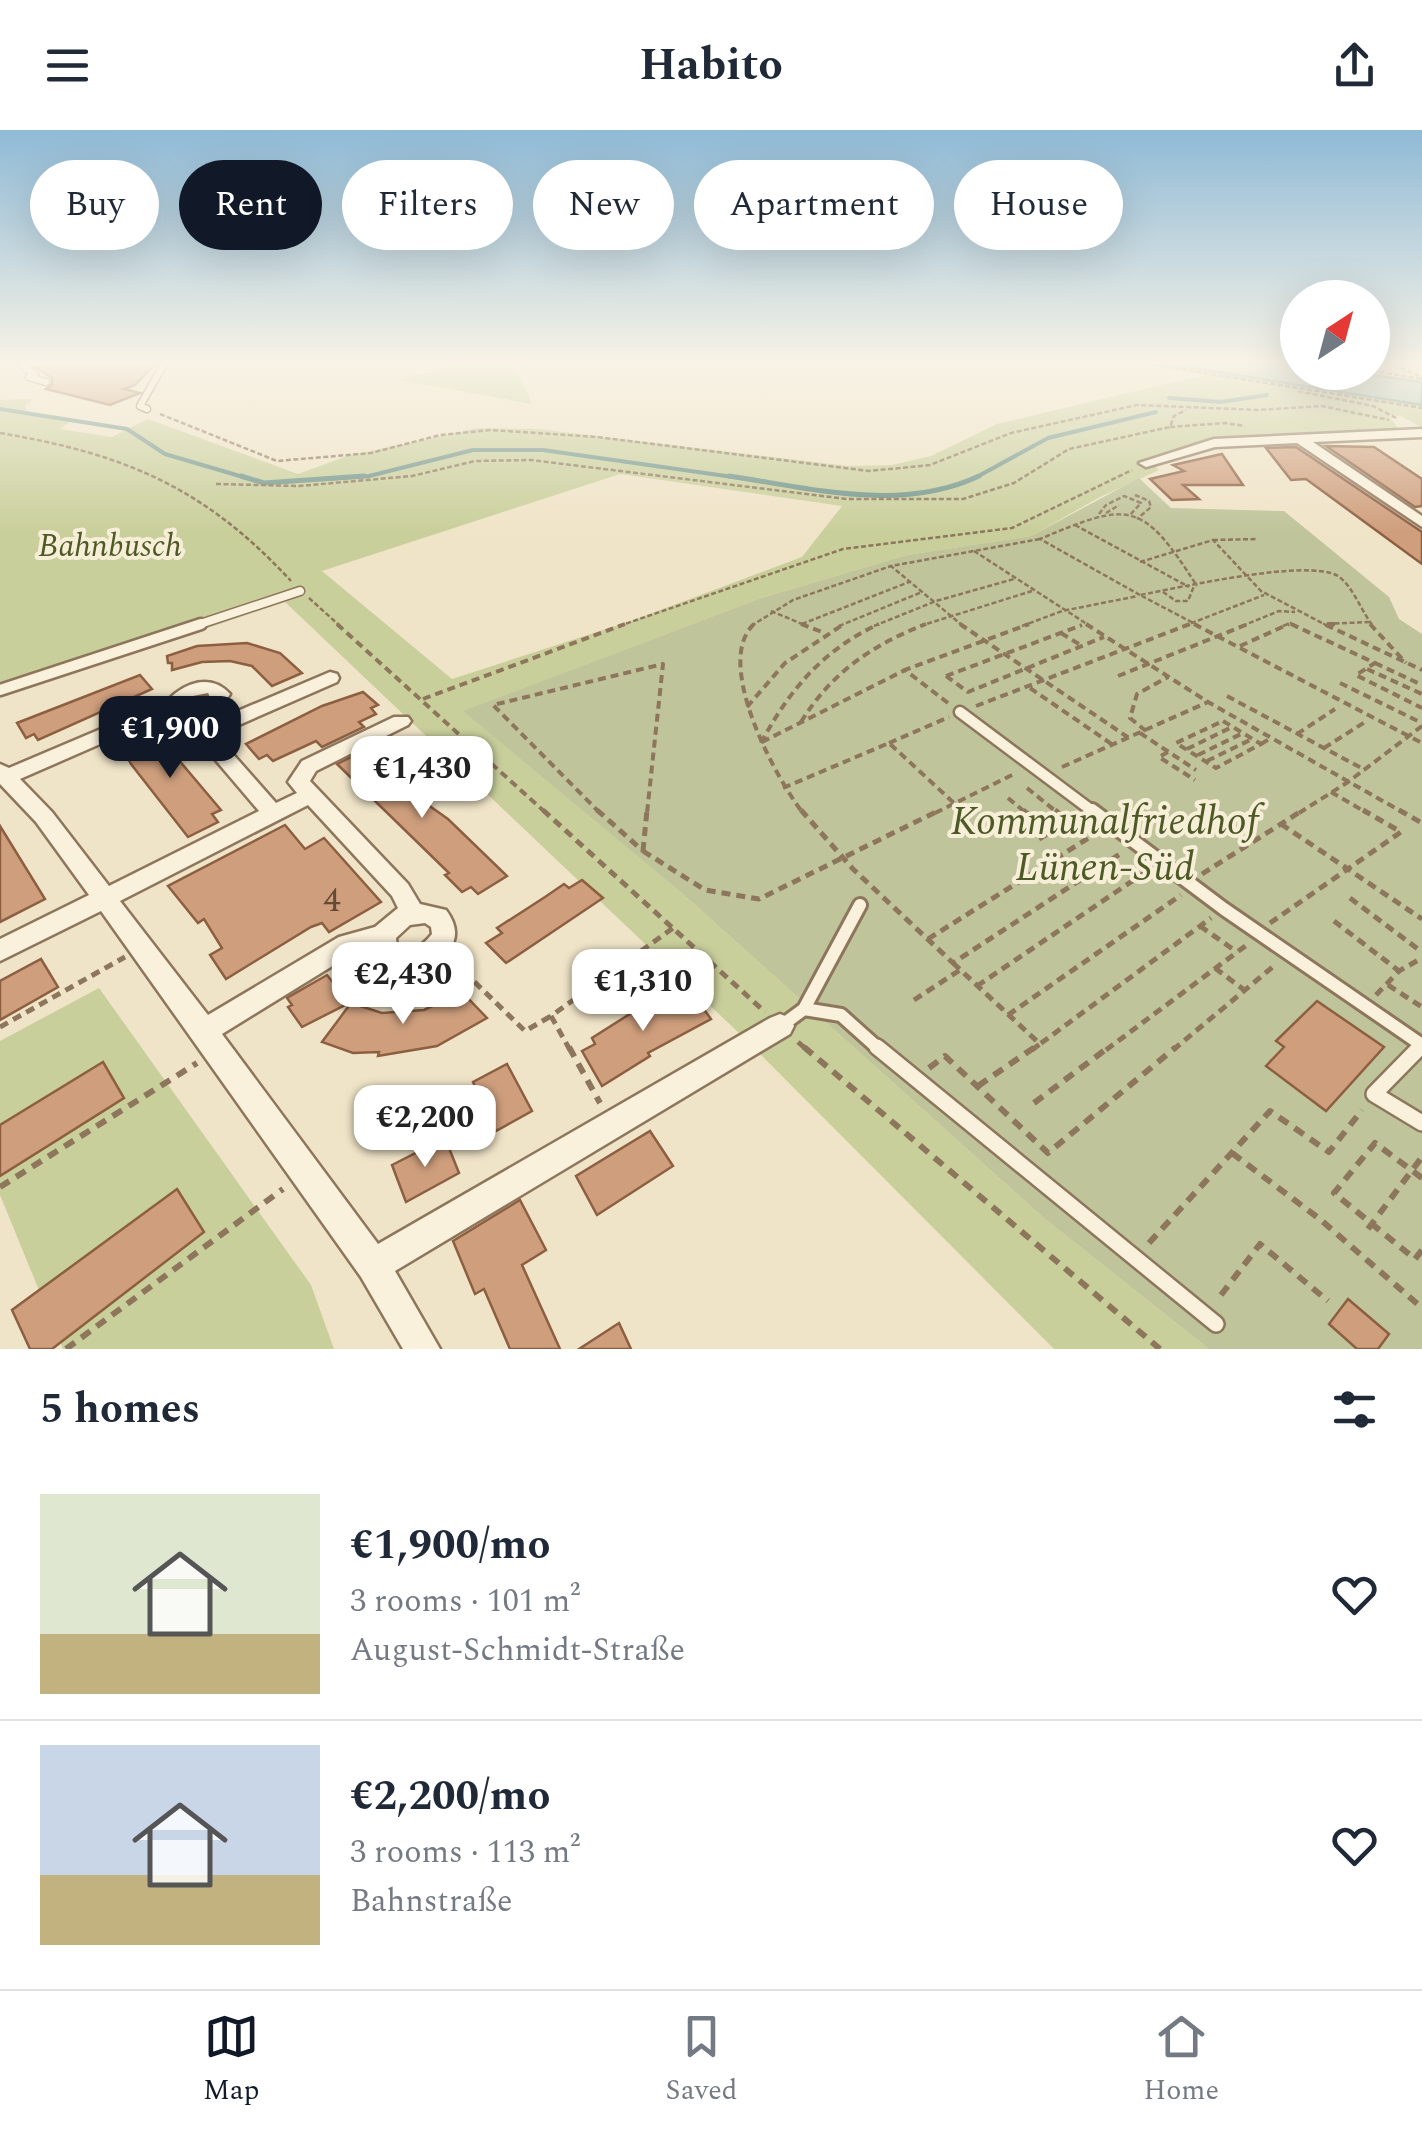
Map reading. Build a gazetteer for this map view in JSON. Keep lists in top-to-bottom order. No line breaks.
{"parks":["Bahnbusch","Kommunalfriedhof Lünen-Süd"],"house_numbers":["4"],"north":"top right","page":{"header":"Habito","chip":["Buy","Rent","Filters","New","Apartment","House"],"price":["€1,900","€1,430","€2,430","€1,310","€2,200"],"heading":"5 homes","list":[{"name":"€1,900/mo","note":"3 rooms · 101 m² · August-Schmidt-Straße"},{"name":"€2,200/mo","note":"3 rooms · 113 m² · Bahnstraße"}],"tabs":["Map","Saved","Home"]}}
